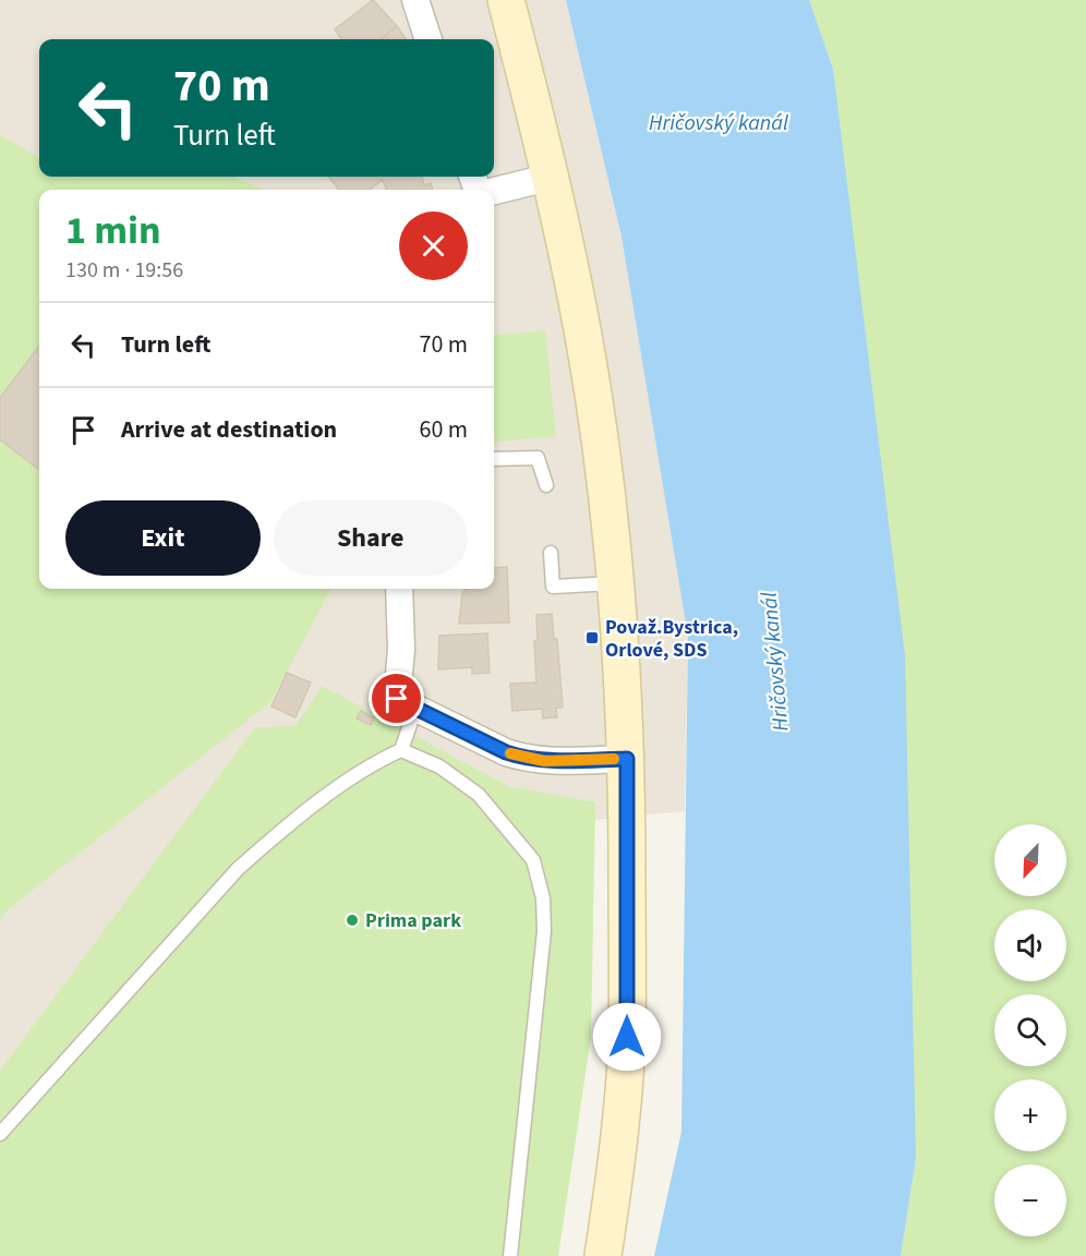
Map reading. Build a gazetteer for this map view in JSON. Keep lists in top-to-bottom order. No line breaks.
{"water":["Hričovský kanál"],"places":{"transit":["Považ.Bystrica, Orlové, SDS"],"other":["Prima park"]},"north":"bottom left","page":{"turn":["70 m","Turn left"],"heading":["1 min","130 m · 19:56"],"list":[{"name":"Turn left","value":"70 m"},{"name":"Arrive at destination","value":"60 m"}],"buttons":["Exit","Share"],"map_buttons":["+","−"]}}
